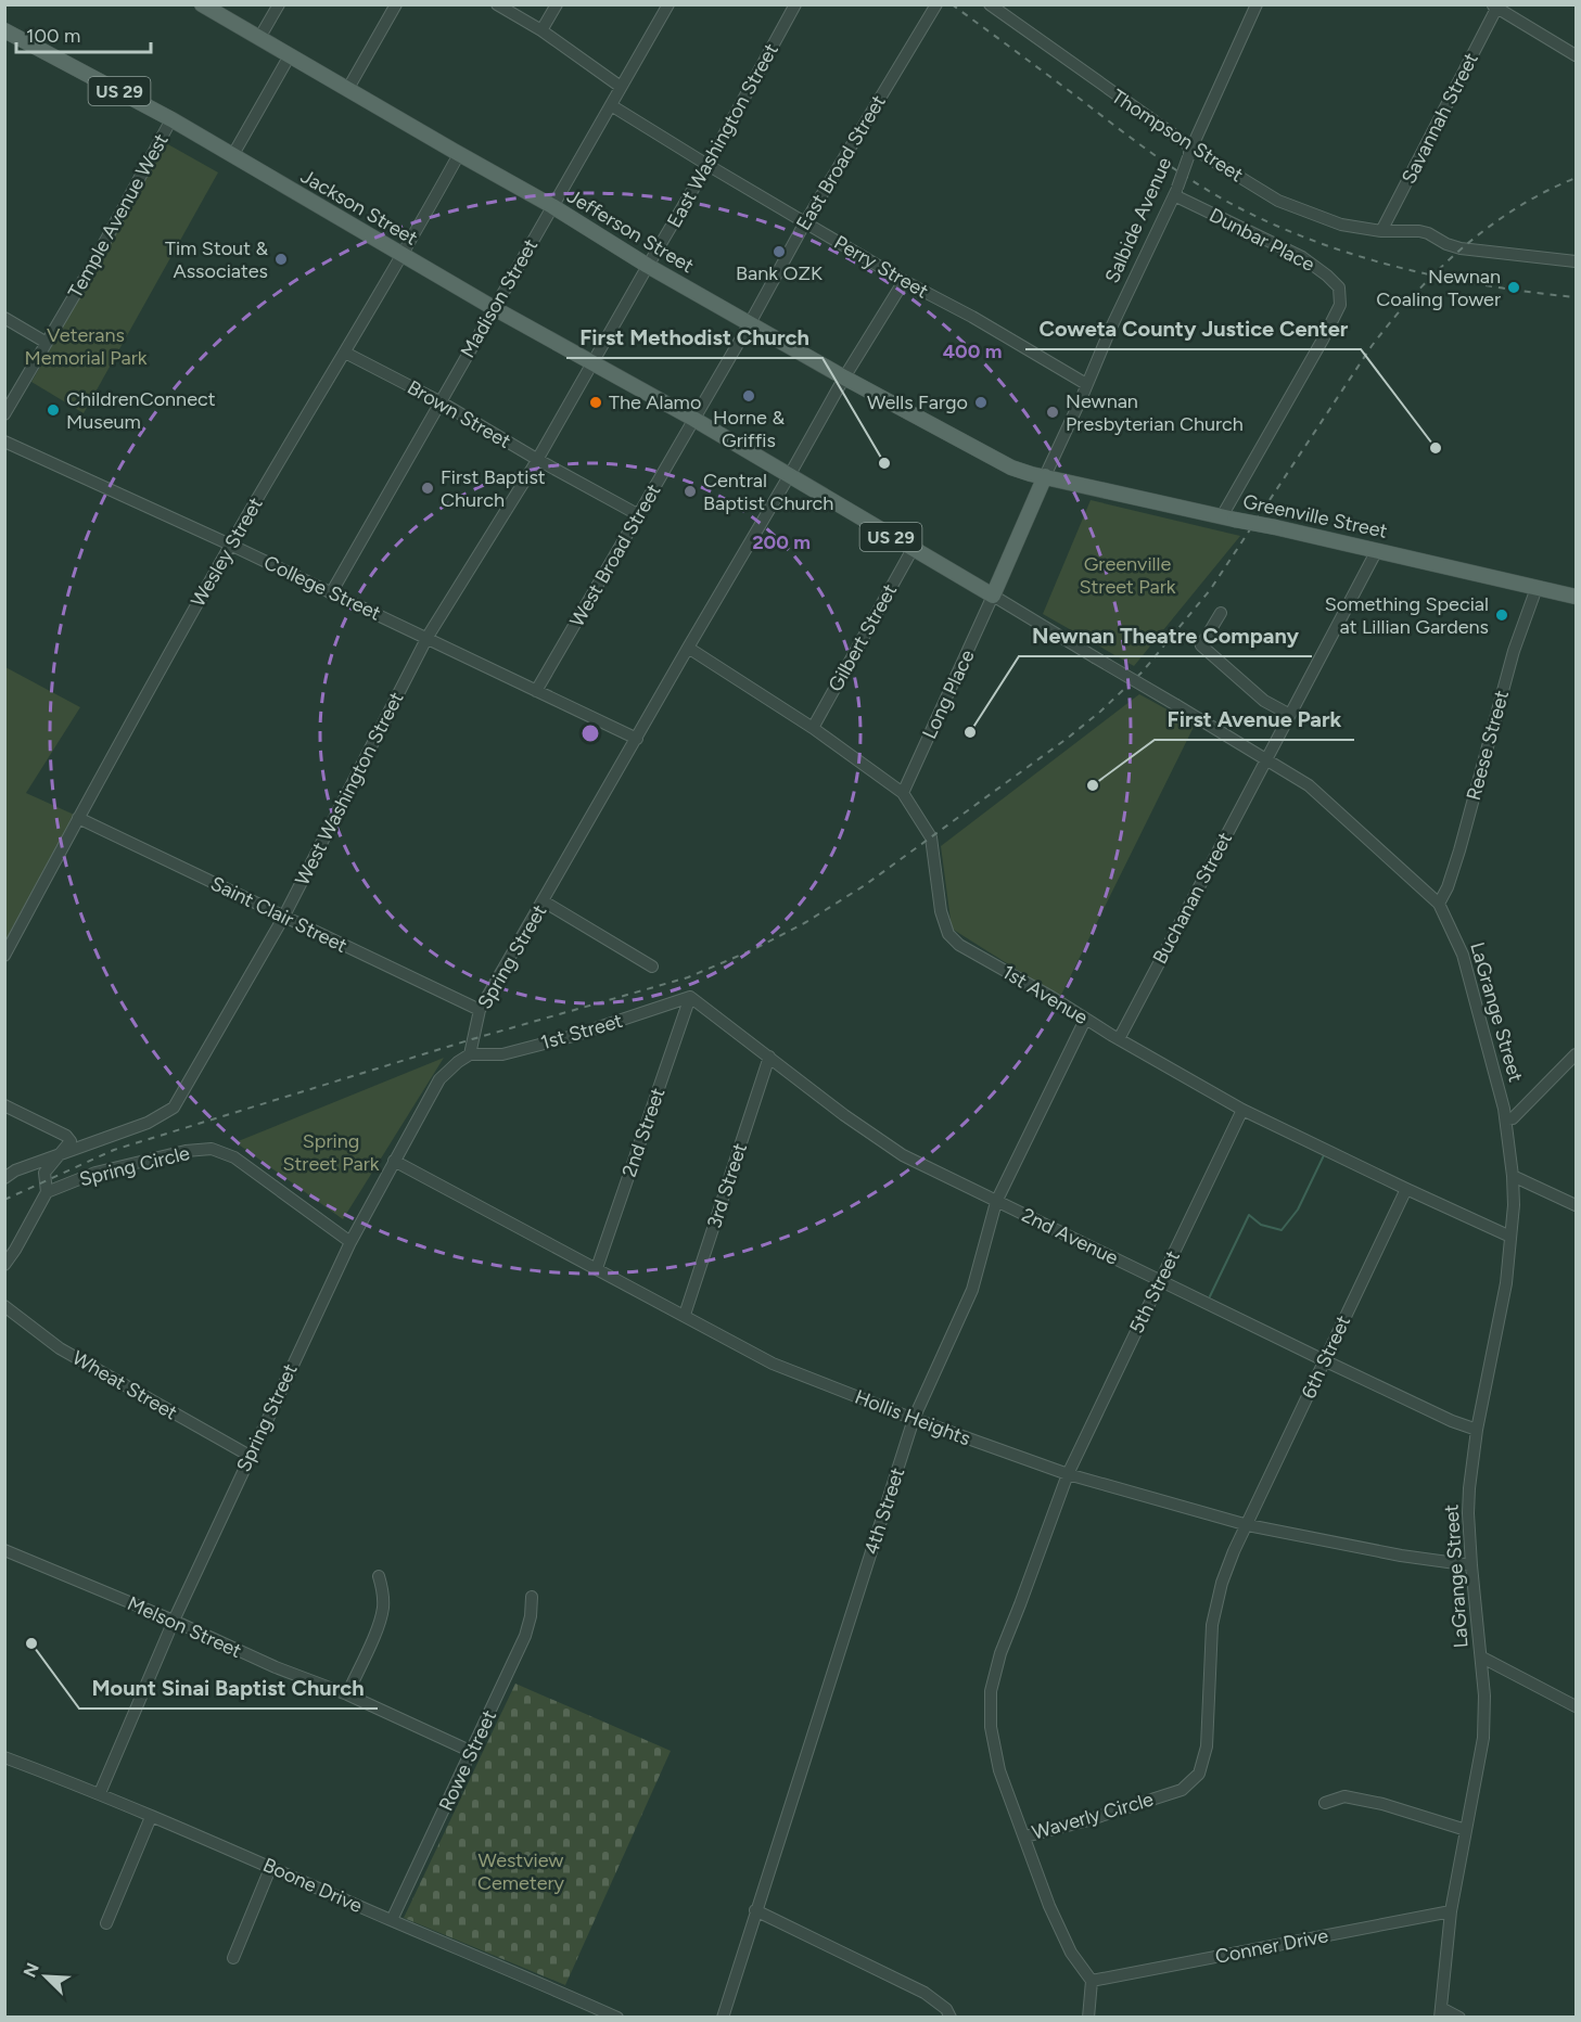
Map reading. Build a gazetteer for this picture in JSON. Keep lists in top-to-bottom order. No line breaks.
{"streets":{"main road":["US 29","Jackson Street","Salbide Avenue","Jefferson Street","Greenville Street","LaGrange Street"],"street":["Savannah Street","East Washington Street","Thompson Street","East Broad Street","Temple Avenue West","Dunbar Place","Perry Street","Madison Street","Brown Street","Wesley Street","West Broad Street","College Street","Gilbert Street","Long Place","Reese Street","West Washington Street","Buchanan Street","Saint Clair Street","Spring Street","1st Avenue","1st Street","2nd Street","Spring Circle","3rd Street","2nd Avenue","5th Street","6th Street","Wheat Street","Hollis Heights","4th Street","Melson Street","Rowe Street","Waverly Circle","Boone Drive","Conner Drive"]},"crossings":[["Savannah Street","Thompson Street"],["East Washington Street","Jackson Street"],["East Washington Street","Jefferson Street"],["East Washington Street","Perry Street"],["East Washington Street","West Washington Street"],["Thompson Street","Salbide Avenue"],["East Broad Street","Jackson Street"],["East Broad Street","Jefferson Street"],["East Broad Street","Perry Street"],["East Broad Street","West Broad Street"],["East Broad Street","LaGrange Street"],["Jackson Street","Temple Avenue West"],["Jackson Street","Madison Street"],["Jackson Street","Wesley Street"],["Jackson Street","West Broad Street"],["Jackson Street","West Washington Street"],["Jackson Street","LaGrange Street"],["Salbide Avenue","Jefferson Street"],["Salbide Avenue","Dunbar Place"],["Salbide Avenue","Perry Street"],["Salbide Avenue","Greenville Street"],["Salbide Avenue","Long Place"],["Salbide Avenue","LaGrange Street"],["Jefferson Street","Madison Street"],["Jefferson Street","Greenville Street"],["Jefferson Street","Wesley Street"],["Jefferson Street","Spring Street"],["Dunbar Place","Greenville Street"],["Perry Street","Madison Street"],["Perry Street","Spring Street"],["Madison Street","Brown Street"],["Madison Street","College Street"],["Brown Street","Wesley Street"],["Brown Street","West Broad Street"],["Brown Street","West Washington Street"],["Greenville Street","Reese Street"],["Greenville Street","Buchanan Street"],["Wesley Street","College Street"],["Wesley Street","Saint Clair Street"],["West Broad Street","College Street"],["West Broad Street","LaGrange Street"],["College Street","West Washington Street"],["College Street","Spring Street"],["Gilbert Street","1st Avenue"],["Gilbert Street","LaGrange Street"],["Long Place","1st Avenue"],["Long Place","LaGrange Street"],["Reese Street","LaGrange Street"],["West Washington Street","Saint Clair Street"],["Buchanan Street","1st Avenue"],["Buchanan Street","LaGrange Street"],["Saint Clair Street","Spring Street"],["Spring Street","1st Avenue"],["Spring Street","LaGrange Street"],["Spring Street","1st Street"],["Spring Street","Spring Circle"],["Spring Street","Wheat Street"],["Spring Street","Hollis Heights"],["Spring Street","Melson Street"],["Spring Street","Boone Drive"],["1st Avenue","LaGrange Street"],["1st Avenue","5th Street"],["1st Avenue","6th Street"],["1st Avenue","4th Street"],["LaGrange Street","2nd Avenue"],["LaGrange Street","Hollis Heights"],["LaGrange Street","Conner Drive"],["1st Street","2nd Street"],["1st Street","2nd Avenue"],["2nd Street","2nd Avenue"],["2nd Street","Hollis Heights"],["3rd Street","2nd Avenue"],["3rd Street","Hollis Heights"],["2nd Avenue","5th Street"],["2nd Avenue","6th Street"],["2nd Avenue","4th Street"],["5th Street","Hollis Heights"],["5th Street","Waverly Circle"],["6th Street","Hollis Heights"],["6th Street","Waverly Circle"],["Hollis Heights","4th Street"],["Hollis Heights","Waverly Circle"],["Melson Street","Rowe Street"],["Rowe Street","Boone Drive"]],"parks":["Veterans Memorial Park","Greenville Street Park","Spring Street Park","Westview Cemetery"],"places":["Bank OZK","Tim Stout & Associates","Newnan Coaling Tower","Horne & Griffis","The Alamo","Wells Fargo","ChildrenConnect Museum","Newnan Presbyterian Church","Coweta County Justice Center","First Methodist Church","First Baptist Church","Central Baptist Church","Something Special at Lillian Gardens","Newnan Theatre Company","First Avenue Park","Mount Sinai Baptist Church"],"scale_bar":"100 m","north":"top left","rings":["400 m","200 m"]}
